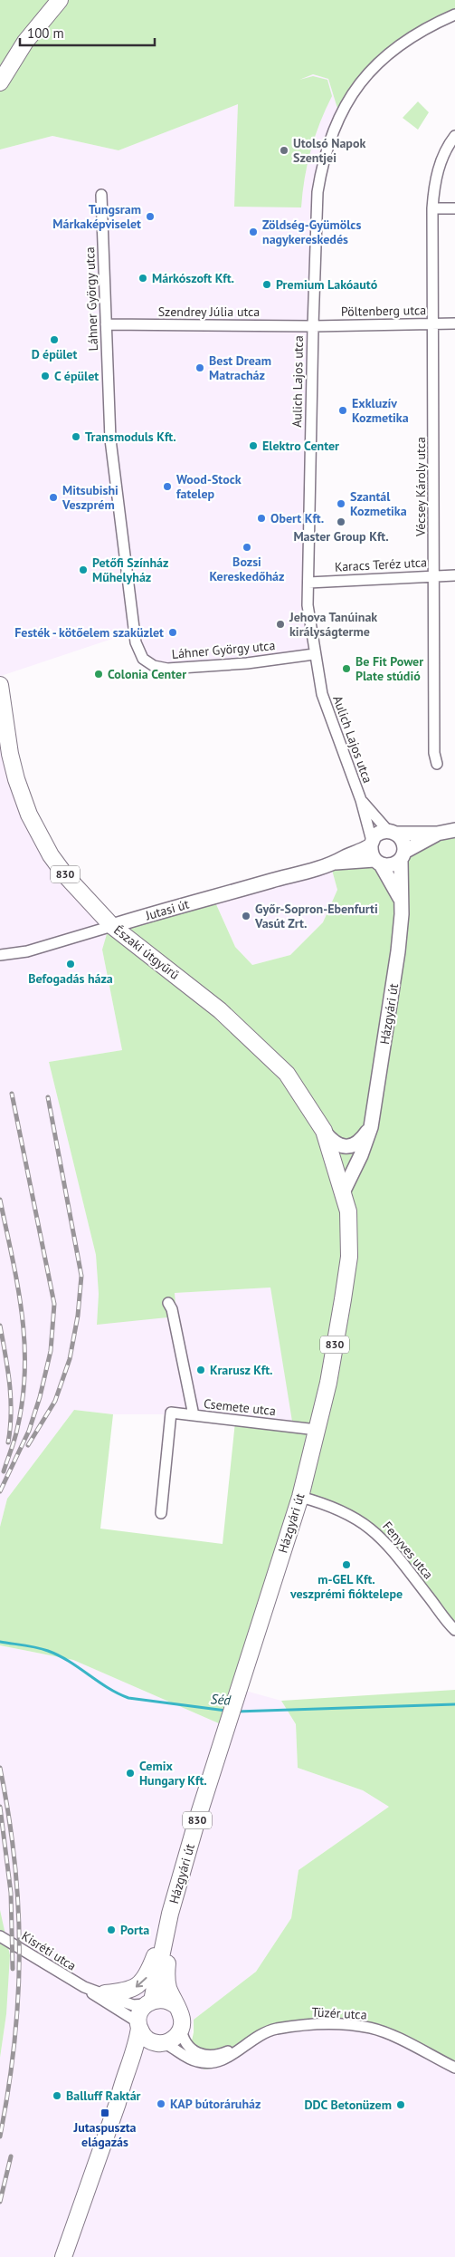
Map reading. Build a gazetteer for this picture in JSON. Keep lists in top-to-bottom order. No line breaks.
{"streets":{"main road":["830","Északi útgyűrű","Házgyári út"],"street":["Láhner György utca","Pöltenberg utca","Szendrey Júlia utca","Aulich Lajos utca","Vécsey Károly utca","Karacs Teréz utca","Jutasi út","Csemete utca","Fenyves utca","Kisréti utca","Tüzér utca"]},"crossings":[["Láhner György utca","Szendrey Júlia utca"],["Láhner György utca","Aulich Lajos utca"],["Pöltenberg utca","Szendrey Júlia utca"],["Pöltenberg utca","Aulich Lajos utca"],["Pöltenberg utca","Vécsey Károly utca"],["Szendrey Júlia utca","Aulich Lajos utca"],["Aulich Lajos utca","Karacs Teréz utca"],["Aulich Lajos utca","Jutasi út"],["Aulich Lajos utca","Házgyári út"],["Vécsey Károly utca","Karacs Teréz utca"],["830","Házgyári út"],["830","Kisréti utca"],["830","Tüzér utca"],["Jutasi út","Északi útgyűrű"],["Jutasi út","Házgyári út"],["Északi útgyűrű","Házgyári út"],["Házgyári út","Csemete utca"],["Házgyári út","Fenyves utca"],["Házgyári út","Kisréti utca"],["Házgyári út","Tüzér utca"],["Kisréti utca","Tüzér utca"]],"water":["Séd"],"places":{"other":["Utolsó Napok Szentjei","Tungsram Márkaképviselet","Zöldség-Gyümölcs nagykereskedés","Márkószoft Kft.","Premium Lakóautó","D épület","Best Dream Matracház","C épület","Exkluzív Kozmetika","Transmoduls Kft.","Elektro Center","Wood-Stock fatelep","Mitsubishi Veszprém","Szantál Kozmetika","Obert Kft.","Master Group Kft.","Bozsi Kereskedőház","Petőfi Színház Műhelyház","Jehova Tanúinak királyságterme","Festék - kötőelem szaküzlet","Be Fit Power Plate stúdió","Colonia Center","Győr-Sopron-Ebenfurti Vasút Zrt.","Befogadás háza","Krarusz Kft.","m-GEL Kft. veszprémi fióktelepe","Cemix Hungary Kft.","Porta","Balluff Raktár","KAP bútoráruház","DDC Betonüzem"],"transit":["Jutaspuszta elágazás"]},"scale_bar":"100 m"}
